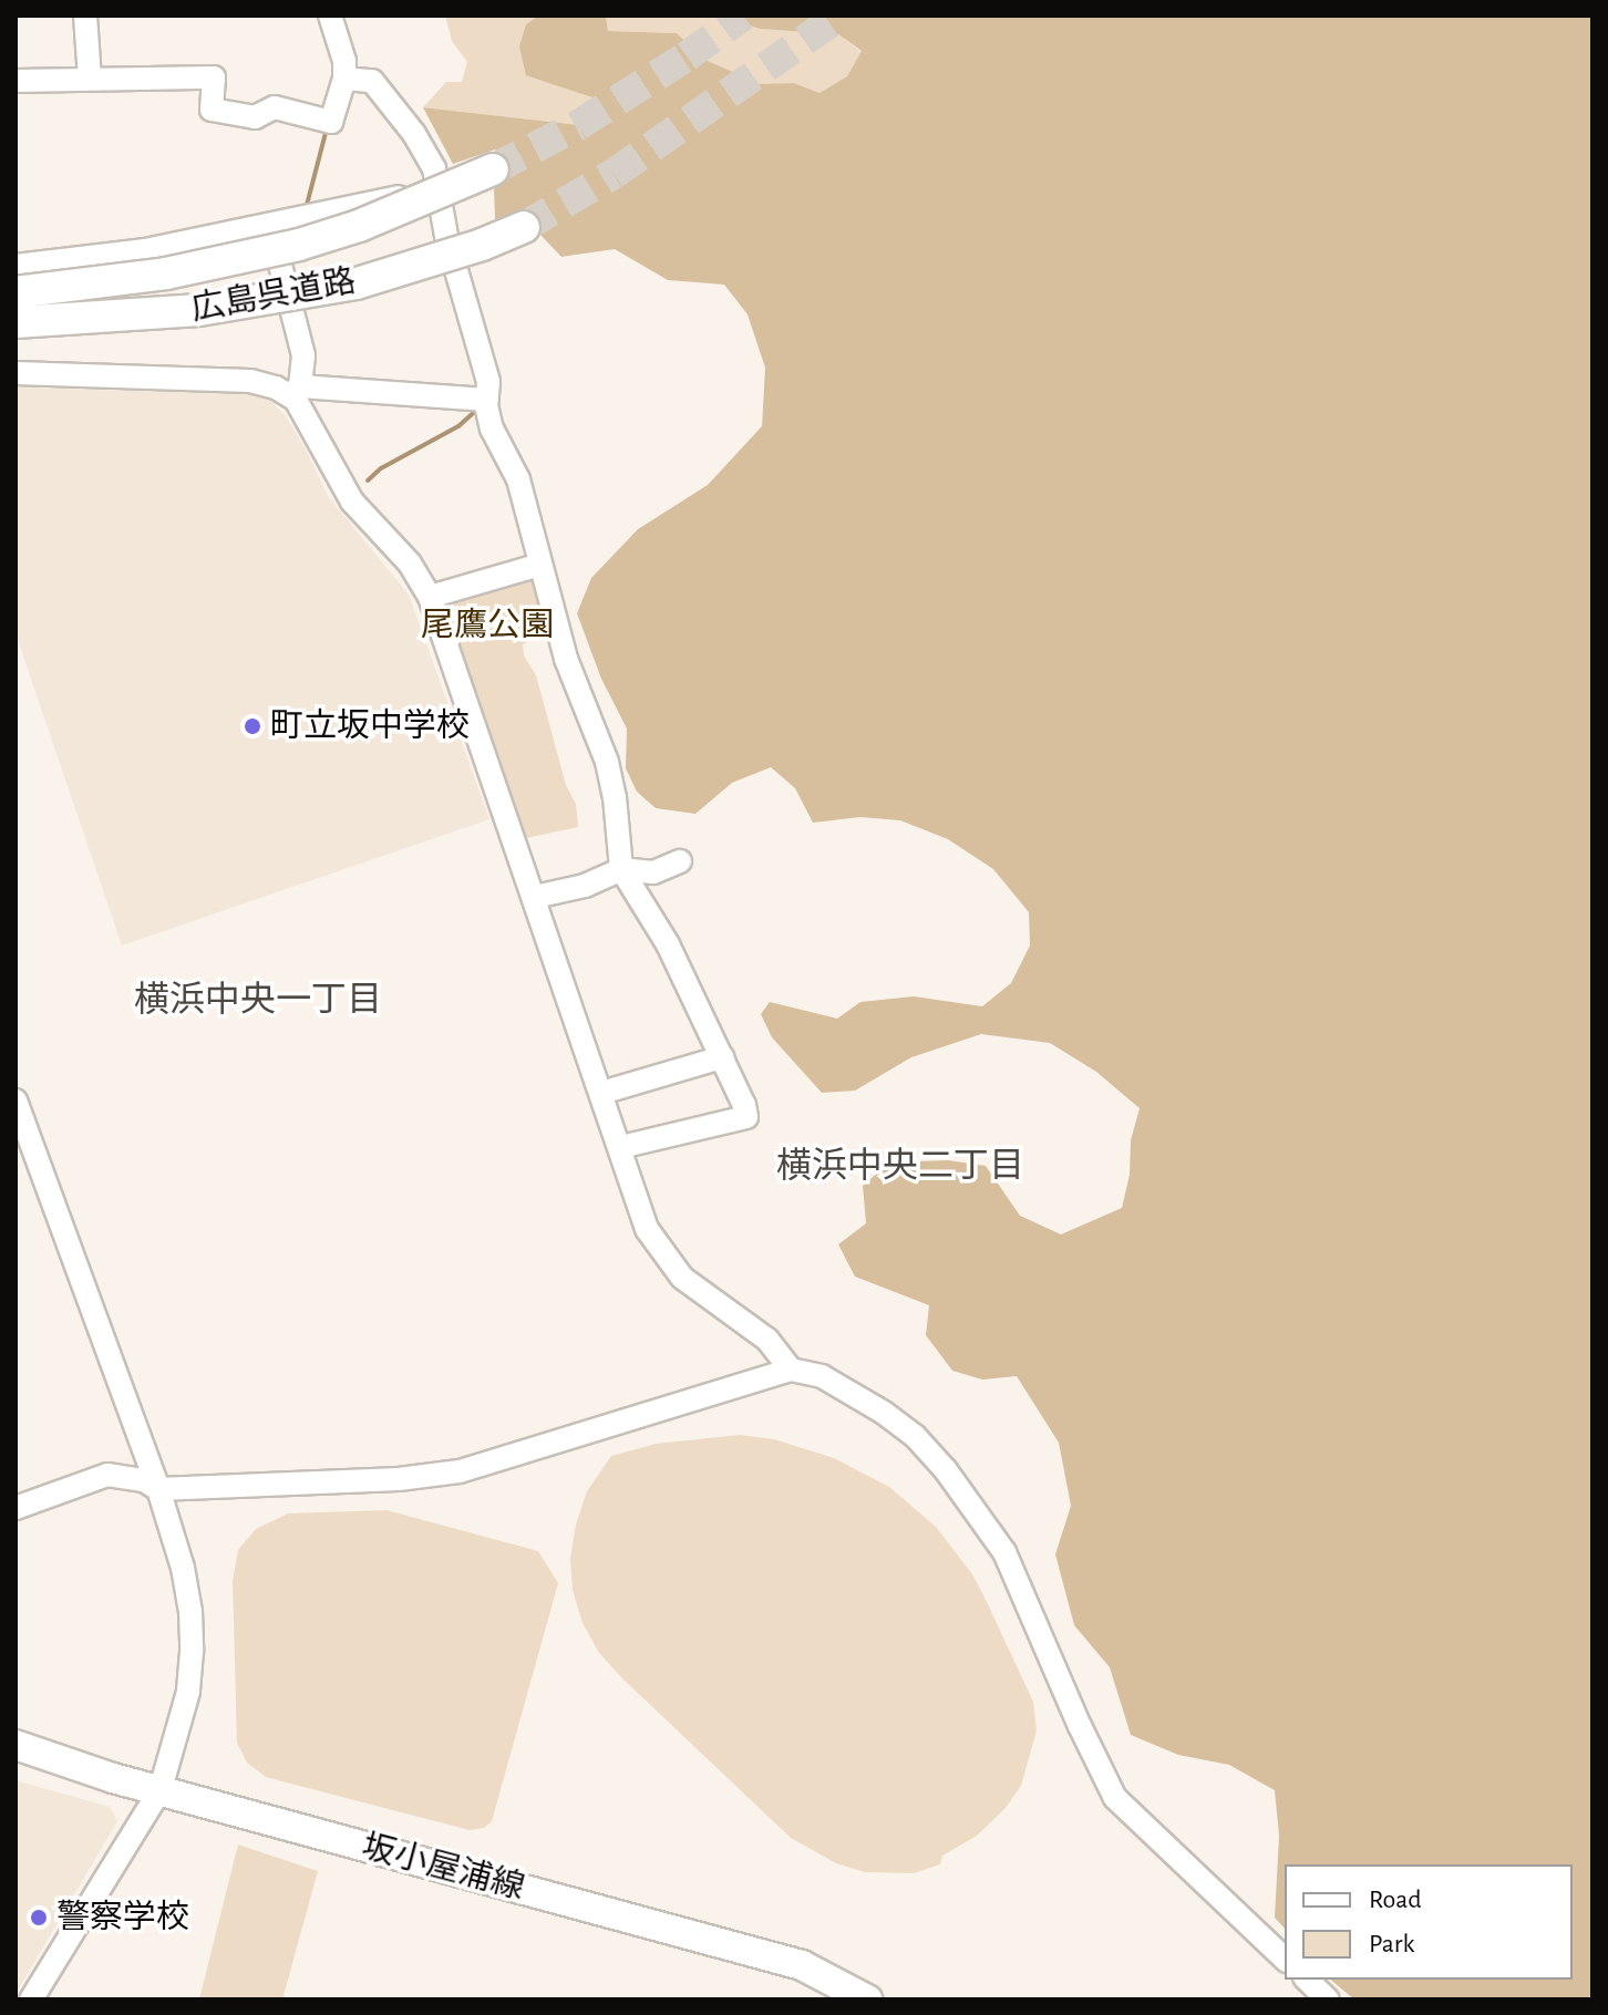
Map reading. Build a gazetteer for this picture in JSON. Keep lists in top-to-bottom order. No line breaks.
{"streets":{"highway":["広島呉道路"],"main road":["坂小屋浦線"]},"districts":["横浜中央一丁目","横浜中央二丁目"],"parks":["尾鷹公園"],"places":["町立坂中学校","警察学校"],"legend":["Road","Park"]}
